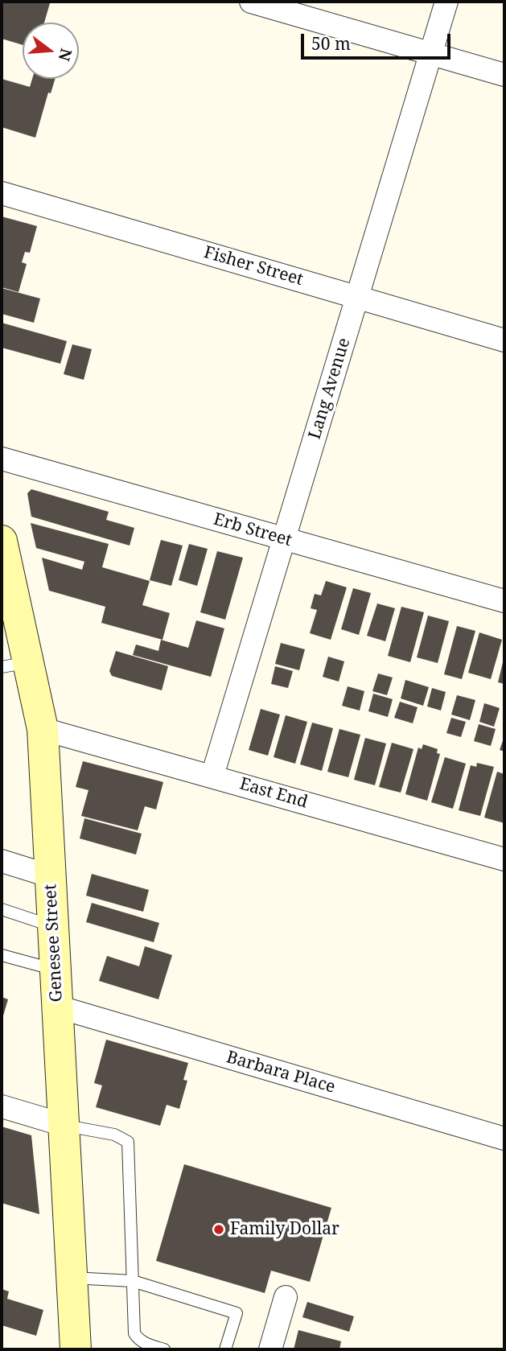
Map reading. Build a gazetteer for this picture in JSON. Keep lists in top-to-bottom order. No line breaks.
{"streets":{"main road":["Genesee Street"],"street":["Fisher Street","Lang Avenue","Erb Street","East End","Barbara Place"]},"crossings":[["Fisher Street","Lang Avenue"],["Lang Avenue","Erb Street"],["Lang Avenue","East End"],["East End","Genesee Street"],["Genesee Street","Barbara Place"]],"places":["Family Dollar"],"scale_bar":"50 m","north":"right"}
